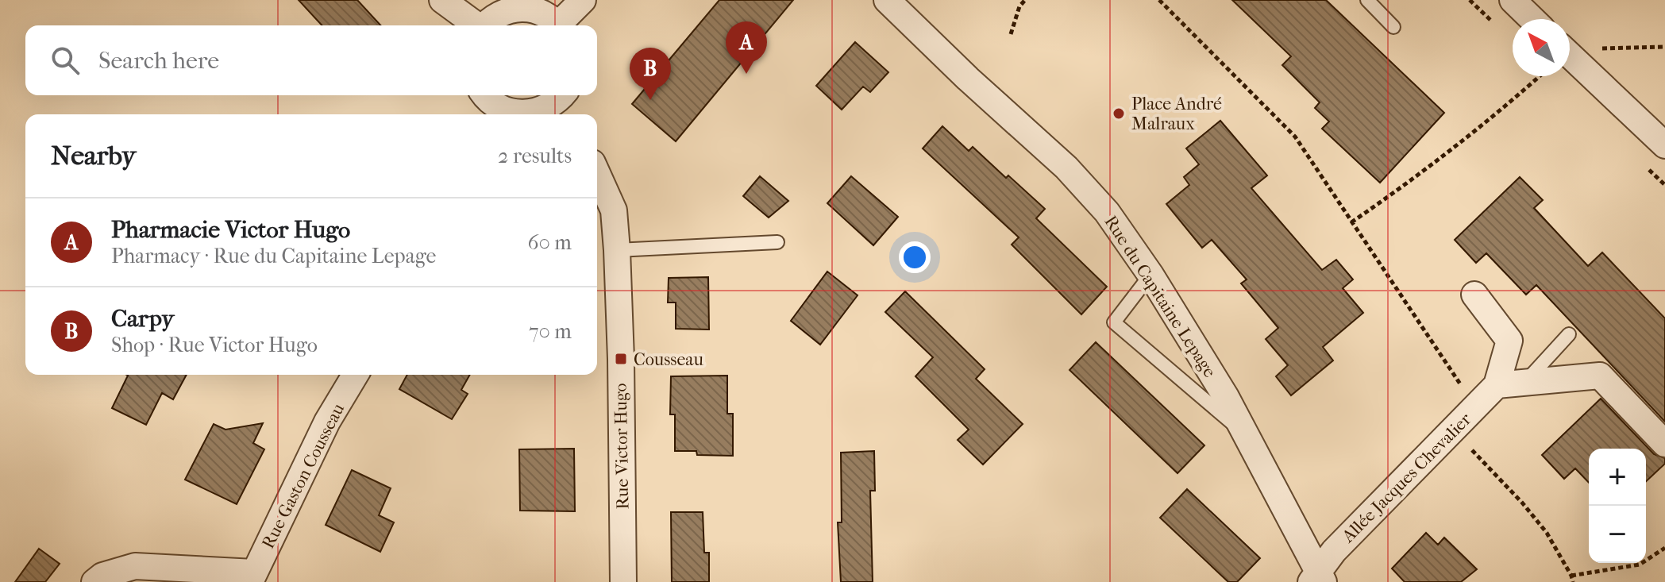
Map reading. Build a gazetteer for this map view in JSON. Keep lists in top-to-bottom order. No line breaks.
{"streets":{"street":["Rue du Capitaine Lepage","Rue Victor Hugo","Rue Gaston Cousseau","Allée Jacques Chevalier"]},"crossings":[["Rue du Capitaine Lepage","Allée Jacques Chevalier"]],"places":{"other":["Place André Malraux"],"transit":["Cousseau"]},"north":"top left","page":{"pins":["A","B"],"search":"Search here","heading":["Nearby","2 results"],"list":[{"mark":"A","name":"Pharmacie Victor Hugo","note":"Pharmacy · Rue du Capitaine Lepage","value":"60 m"},{"mark":"B","name":"Carpy","note":"Shop · Rue Victor Hugo","value":"70 m"}],"map_buttons":["+","−"]}}
